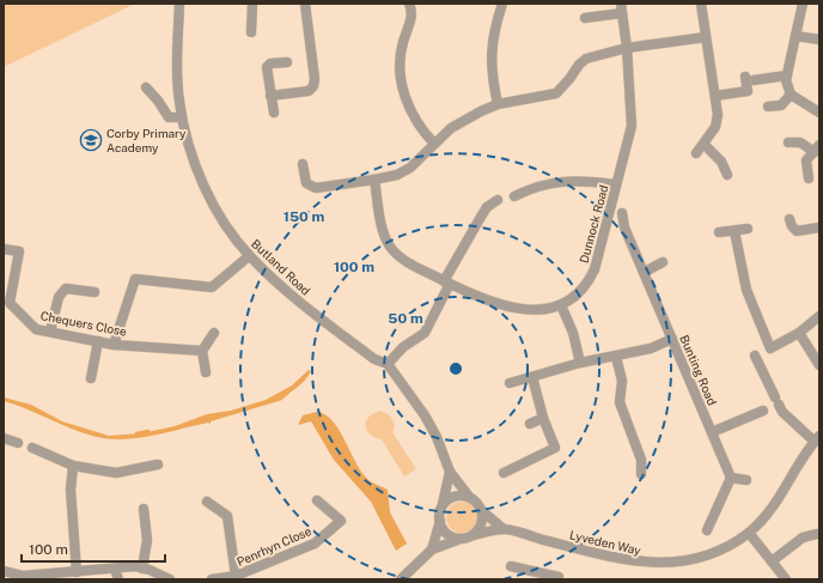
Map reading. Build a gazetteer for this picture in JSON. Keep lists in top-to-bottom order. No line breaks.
{"streets":{"street":["Dunnock Road","Butland Road","Chequers Close","Bunting Road","Lyveden Way","Penrhyn Close"]},"crossings":[["Butland Road","Lyveden Way"]],"places":{"school or university":["Corby Primary Academy"]},"scale_bar":"100 m","rings":["150 m","100 m","50 m"]}
